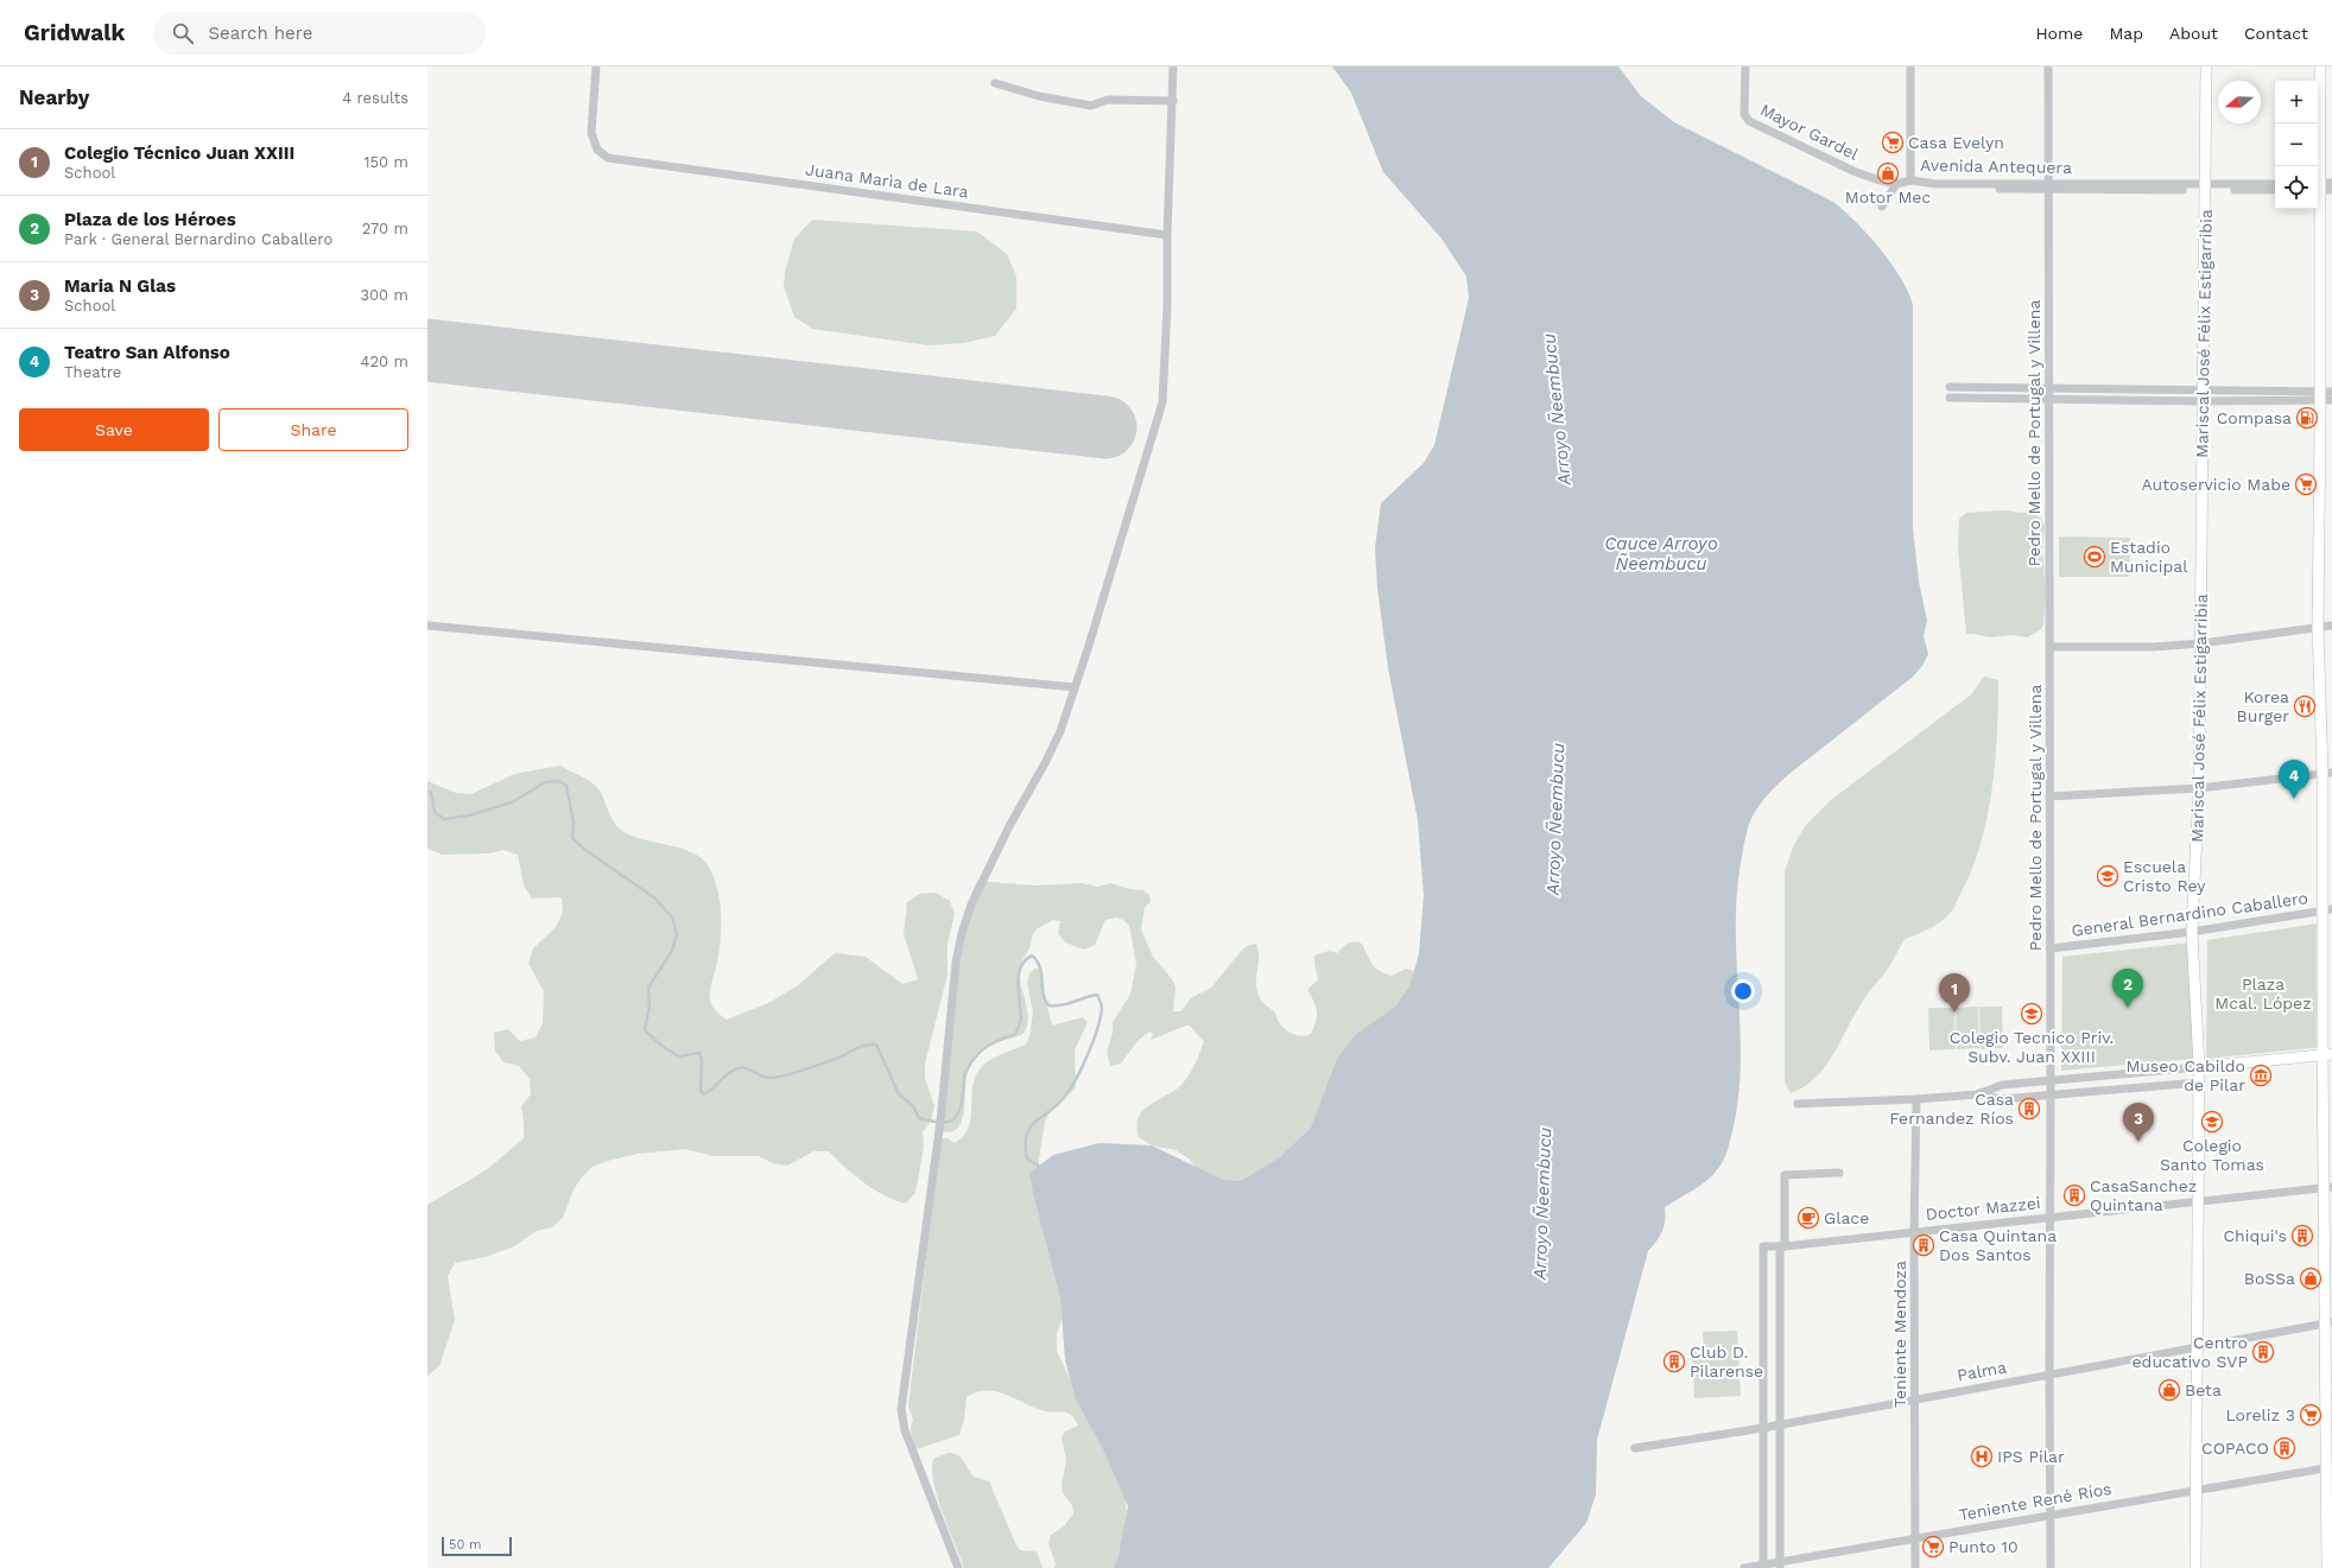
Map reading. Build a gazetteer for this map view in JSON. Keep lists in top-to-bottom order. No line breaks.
{"streets":{"main road":["Mariscal José Félix Estigarribia"],"street":["Mayor Gardel","Avenida Antequera","Juana Marìa de Lara","Pedro Mello de Portugal y Villena","General Bernardino Caballero","Doctor Mazzei","Teniente Mendoza","Palma","Teniente René Ríos"]},"crossings":[["Avenida Antequera","Mariscal José Félix Estigarribia"],["Avenida Antequera","Pedro Mello de Portugal y Villena"],["Mariscal José Félix Estigarribia","General Bernardino Caballero"],["Mariscal José Félix Estigarribia","Doctor Mazzei"],["Mariscal José Félix Estigarribia","Palma"],["Mariscal José Félix Estigarribia","Teniente René Ríos"],["Pedro Mello de Portugal y Villena","General Bernardino Caballero"],["Pedro Mello de Portugal y Villena","Doctor Mazzei"],["Pedro Mello de Portugal y Villena","Palma"],["Pedro Mello de Portugal y Villena","Teniente René Ríos"],["Doctor Mazzei","Teniente Mendoza"],["Doctor Mazzei","Palma"],["Teniente Mendoza","Palma"],["Teniente Mendoza","Teniente René Ríos"]],"water":["Arroyo Ñeembucu","Cauce Arroyo Ñeembucu"],"parks":["Plaza Mcal. López"],"places":{"supermarket":["Casa Evelyn","Autoservicio Mabe","Loreliz 3","Punto 10"],"shop":["Motor Mec","BoSSa","Beta"],"fuel station":["Compasa"],"sports":["Estadio Municipal"],"restaurant":["Korea Burger"],"school or university":["Escuela Cristo Rey","Colegio Tecnico Priv. Subv. Juan XXIII","Colegio Santo Tomas"],"museum":["Museo Cabildo de Pilar"],"building":["Casa Fernandez Ríos","CasaSanchez Quintana","Chiqui's","Casa Quintana Dos Santos","Centro educativo SVP","Club D. Pilarense","COPACO"],"cafe":["Glace"],"hospital":["IPS Pilar"]},"scale_bar":"50 m","north":"left","page":{"header":"Gridwalk","search":"Search here","nav":["Home","Map","About","Contact"],"heading":["Nearby","4 results"],"map_buttons":["+","−"],"list":[{"mark":"1","name":"Colegio Técnico Juan XXIII","note":"School","value":"150 m"},{"mark":"2","name":"Plaza de los Héroes","note":"Park · General Bernardino Caballero","value":"270 m"},{"mark":"3","name":"Maria N Glas","note":"School","value":"300 m"},{"mark":"4","name":"Teatro San Alfonso","note":"Theatre","value":"420 m"}],"buttons":["Save","Share"],"pins":["4","2","1","3"],"scale":"50 m"}}
